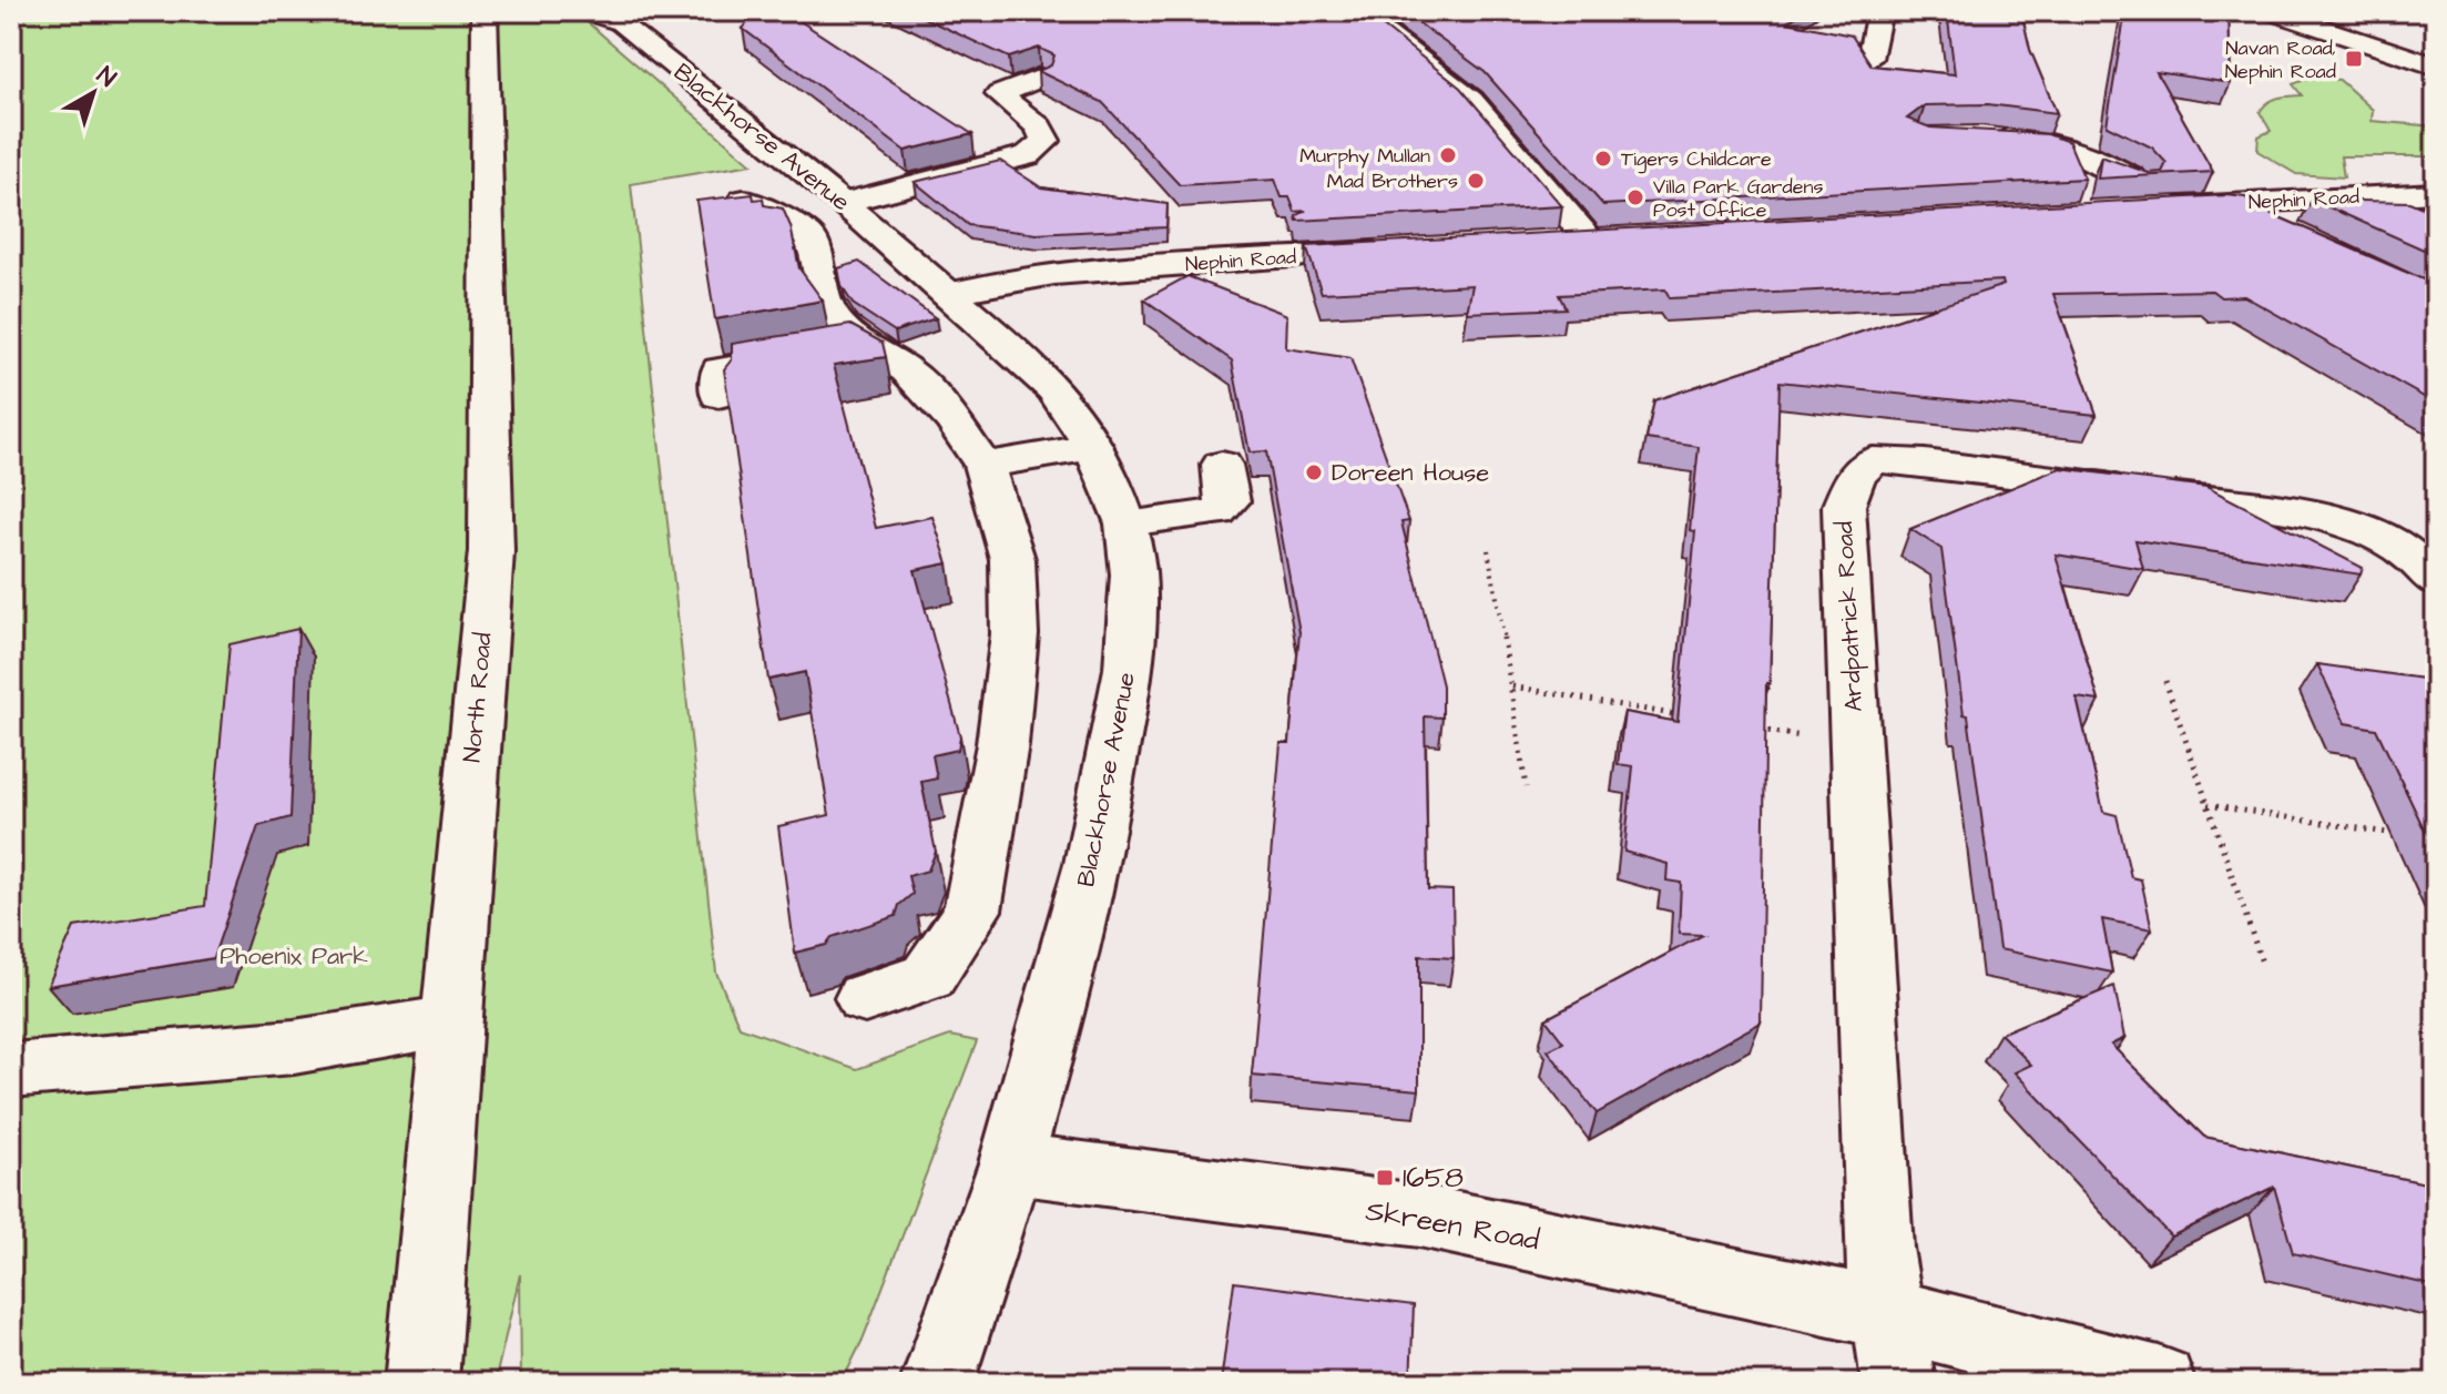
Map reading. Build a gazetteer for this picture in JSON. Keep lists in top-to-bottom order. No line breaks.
{"streets":{"street":["Blackhorse Avenue","Nephin Road","Ardpatrick Road","North Road","Skreen Road"]},"crossings":[["Blackhorse Avenue","Nephin Road"],["Blackhorse Avenue","Skreen Road"],["Ardpatrick Road","Skreen Road"]],"parks":["Phoenix Park"],"places":{"transit":["Navan Road, Nephin Road","1658"],"other":["Murphy Mullan","Tigers Childcare","Mad Brothers","Villa Park Gardens Post Office","Doreen House"]},"north":"top right"}
